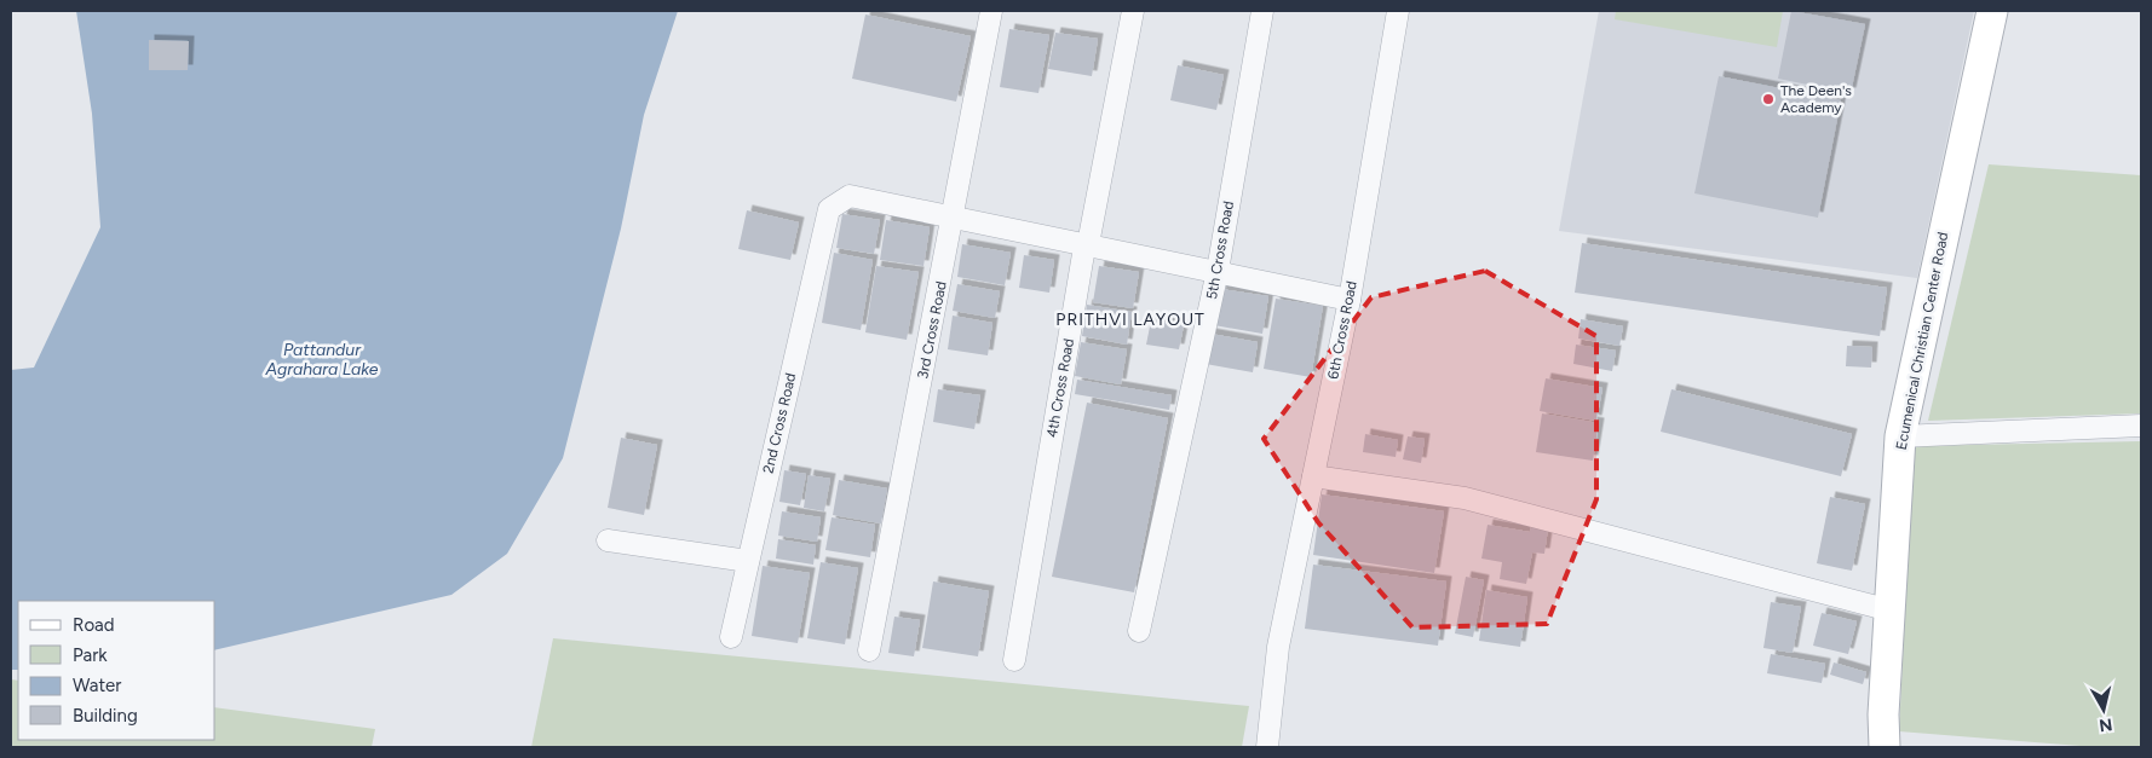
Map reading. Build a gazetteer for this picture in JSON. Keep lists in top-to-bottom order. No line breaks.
{"streets":{"street":["5th Cross Road","3rd Cross Road","6th Cross Road","Ecumenical Christian Center Road","4th Cross Road","2nd Cross Road"]},"crossings":[["3rd Cross Road","2nd Cross Road"]],"districts":["PRITHVI LAYOUT"],"water":["Pattandur Agrahara Lake"],"places":["The Deen's Academy"],"legend":["Road","Park","Water","Building"],"north":"bottom"}
